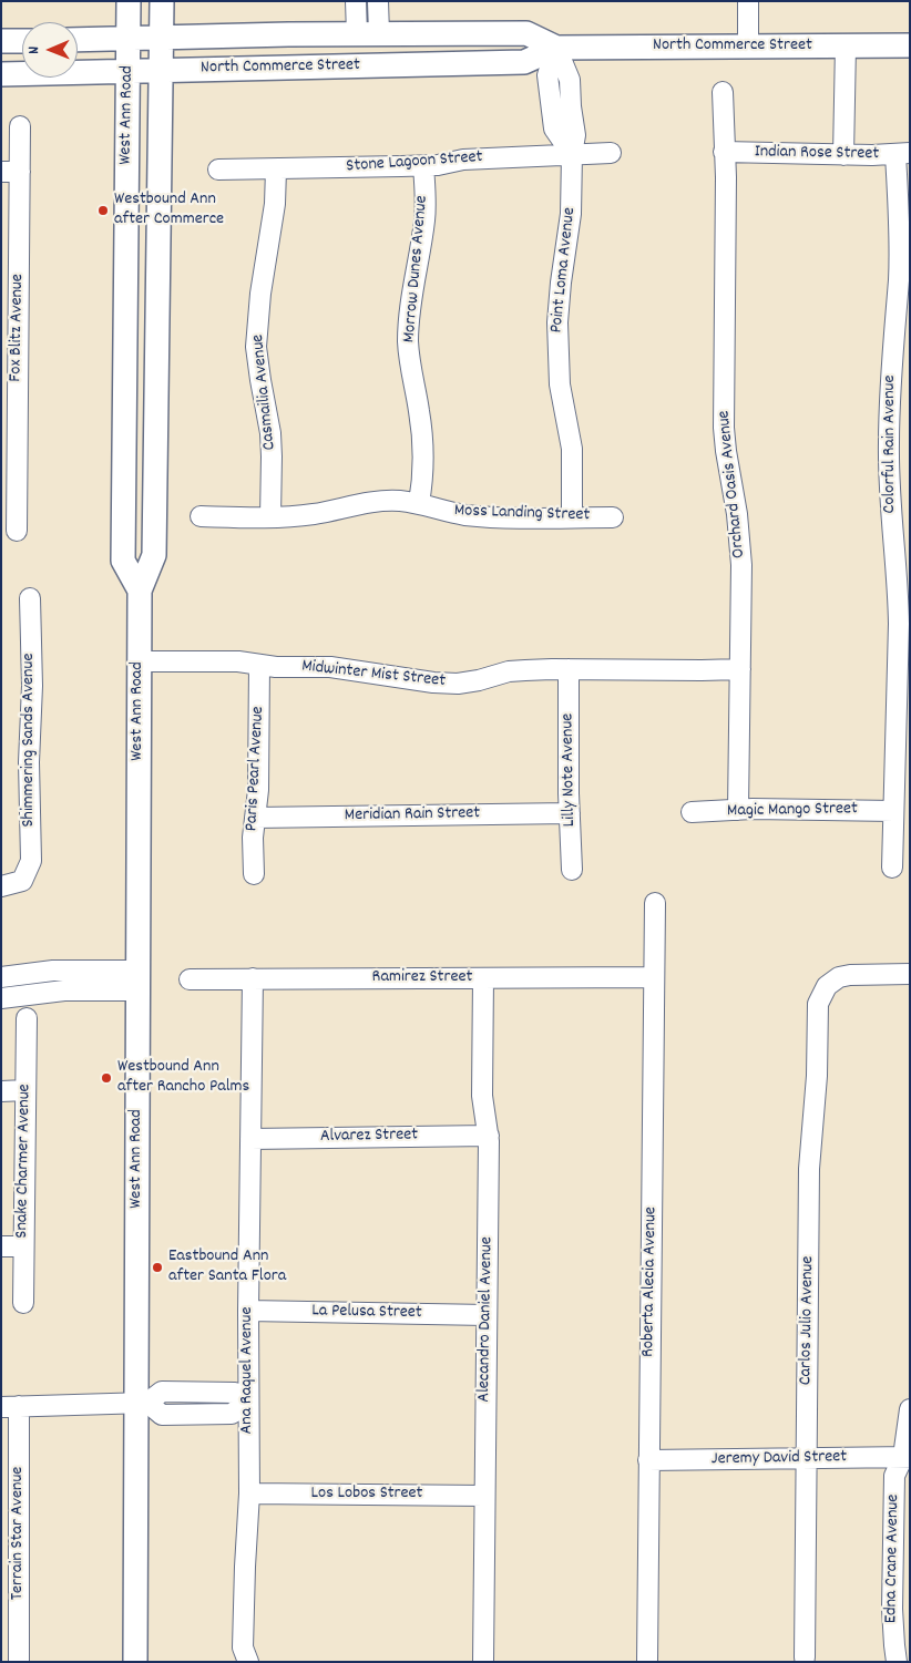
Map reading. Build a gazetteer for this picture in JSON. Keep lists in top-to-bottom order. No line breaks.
{"streets":{"main road":["North Commerce Street","West Ann Road"],"street":["Indian Rose Street","Stone Lagoon Street","Morrow Dunes Avenue","Point Loma Avenue","Fox Blitz Avenue","Casmailia Avenue","Colorful Rain Avenue","Orchard Oasis Avenue","Moss Landing Street","Midwinter Mist Street","Shimmering Sands Avenue","Paris Pearl Avenue","Lilly Note Avenue","Magic Mango Street","Meridian Rain Street","Ramirez Street","Alvarez Street","Snake Charmer Avenue","Roberta Alecia Avenue","La Pelusa Street","Alecandro Daniel Avenue","Carlos Julio Avenue","Ana Raquel Avenue","Jeremy David Street","Los Lobos Street","Terrain Star Avenue","Edna Crane Avenue"]},"crossings":[["North Commerce Street","West Ann Road"],["West Ann Road","Midwinter Mist Street"],["Indian Rose Street","Colorful Rain Avenue"],["Indian Rose Street","Orchard Oasis Avenue"],["Stone Lagoon Street","Morrow Dunes Avenue"],["Stone Lagoon Street","Point Loma Avenue"],["Stone Lagoon Street","Casmailia Avenue"],["Morrow Dunes Avenue","Moss Landing Street"],["Point Loma Avenue","Moss Landing Street"],["Casmailia Avenue","Moss Landing Street"],["Colorful Rain Avenue","Magic Mango Street"],["Orchard Oasis Avenue","Midwinter Mist Street"],["Orchard Oasis Avenue","Magic Mango Street"],["Midwinter Mist Street","Paris Pearl Avenue"],["Midwinter Mist Street","Lilly Note Avenue"],["Paris Pearl Avenue","Meridian Rain Street"],["Lilly Note Avenue","Meridian Rain Street"],["Ramirez Street","Roberta Alecia Avenue"],["Ramirez Street","Alecandro Daniel Avenue"],["Ramirez Street","Ana Raquel Avenue"],["Alvarez Street","Alecandro Daniel Avenue"],["Alvarez Street","Ana Raquel Avenue"],["Roberta Alecia Avenue","Jeremy David Street"],["La Pelusa Street","Alecandro Daniel Avenue"],["La Pelusa Street","Ana Raquel Avenue"],["Alecandro Daniel Avenue","Los Lobos Street"],["Carlos Julio Avenue","Jeremy David Street"],["Ana Raquel Avenue","Los Lobos Street"],["Jeremy David Street","Edna Crane Avenue"]],"places":["Westbound Ann after Commerce","Westbound Ann after Rancho Palms","Eastbound Ann after Santa Flora"],"north":"left"}
